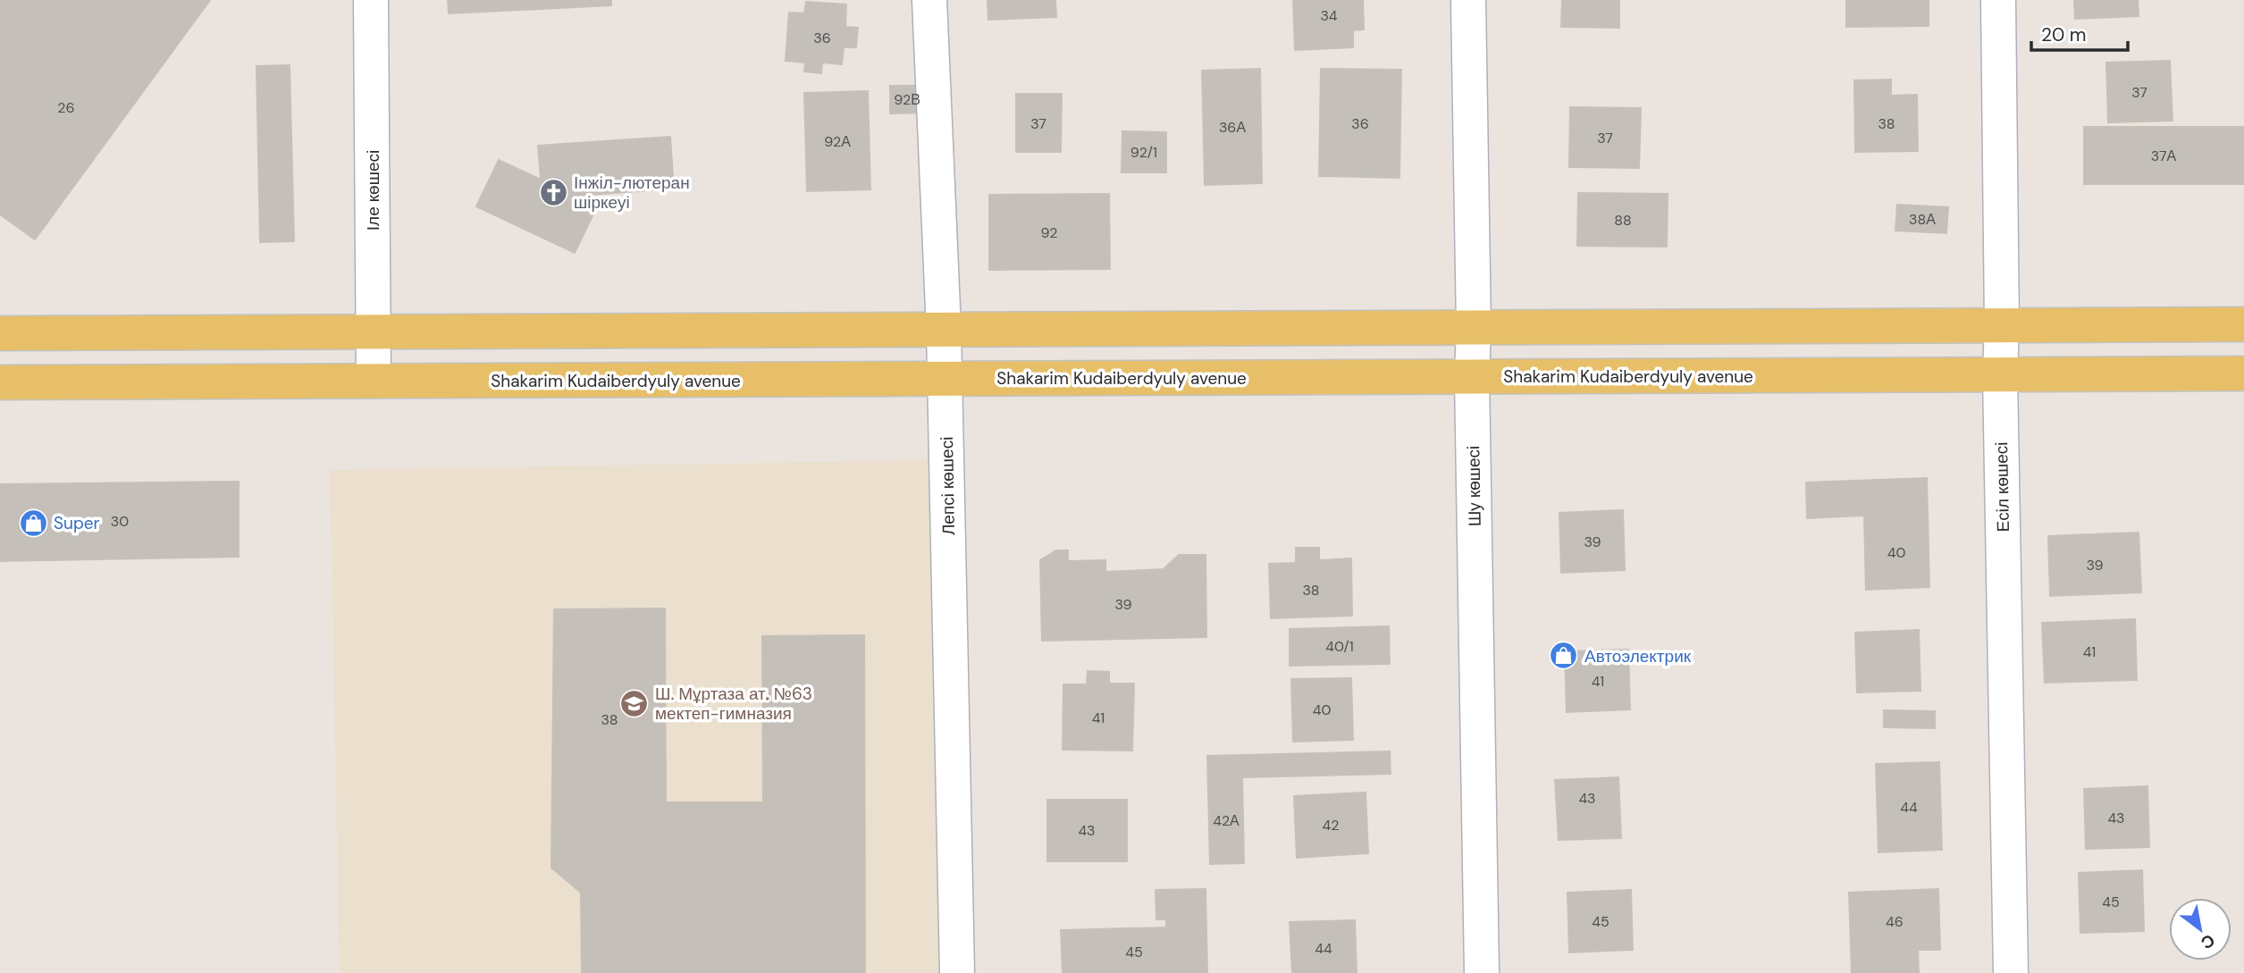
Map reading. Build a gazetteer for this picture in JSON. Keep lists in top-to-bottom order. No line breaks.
{"streets":{"main road":["Shakarim Kudaiberdyuly avenue"],"street":["Іле көшесі","Лепсі көшесі","Шу көшесі","Есіл көшесі"]},"crossings":[["Іле көшесі","Shakarim Kudaiberdyuly avenue"],["Shakarim Kudaiberdyuly avenue","Лепсі көшесі"],["Shakarim Kudaiberdyuly avenue","Шу көшесі"],["Shakarim Kudaiberdyuly avenue","Есіл көшесі"]],"places":{"church":["Інжіл-лютеран шіркеуі"],"shop":["Super","Автоэлектрик"],"school or university":["Ш. Мұртаза ат. №63 мектеп-гимназия"]},"house_numbers":["34","36","37","92В","26","37","36","38","36А","37","92А","92/1","37А","38А","88","92","30","39","40","39","38","39","40/1","41","41","40","41","38","43","44","43","42А","42","43","45","45","46","44","45"],"scale_bar":"20 m","north":"bottom right"}
